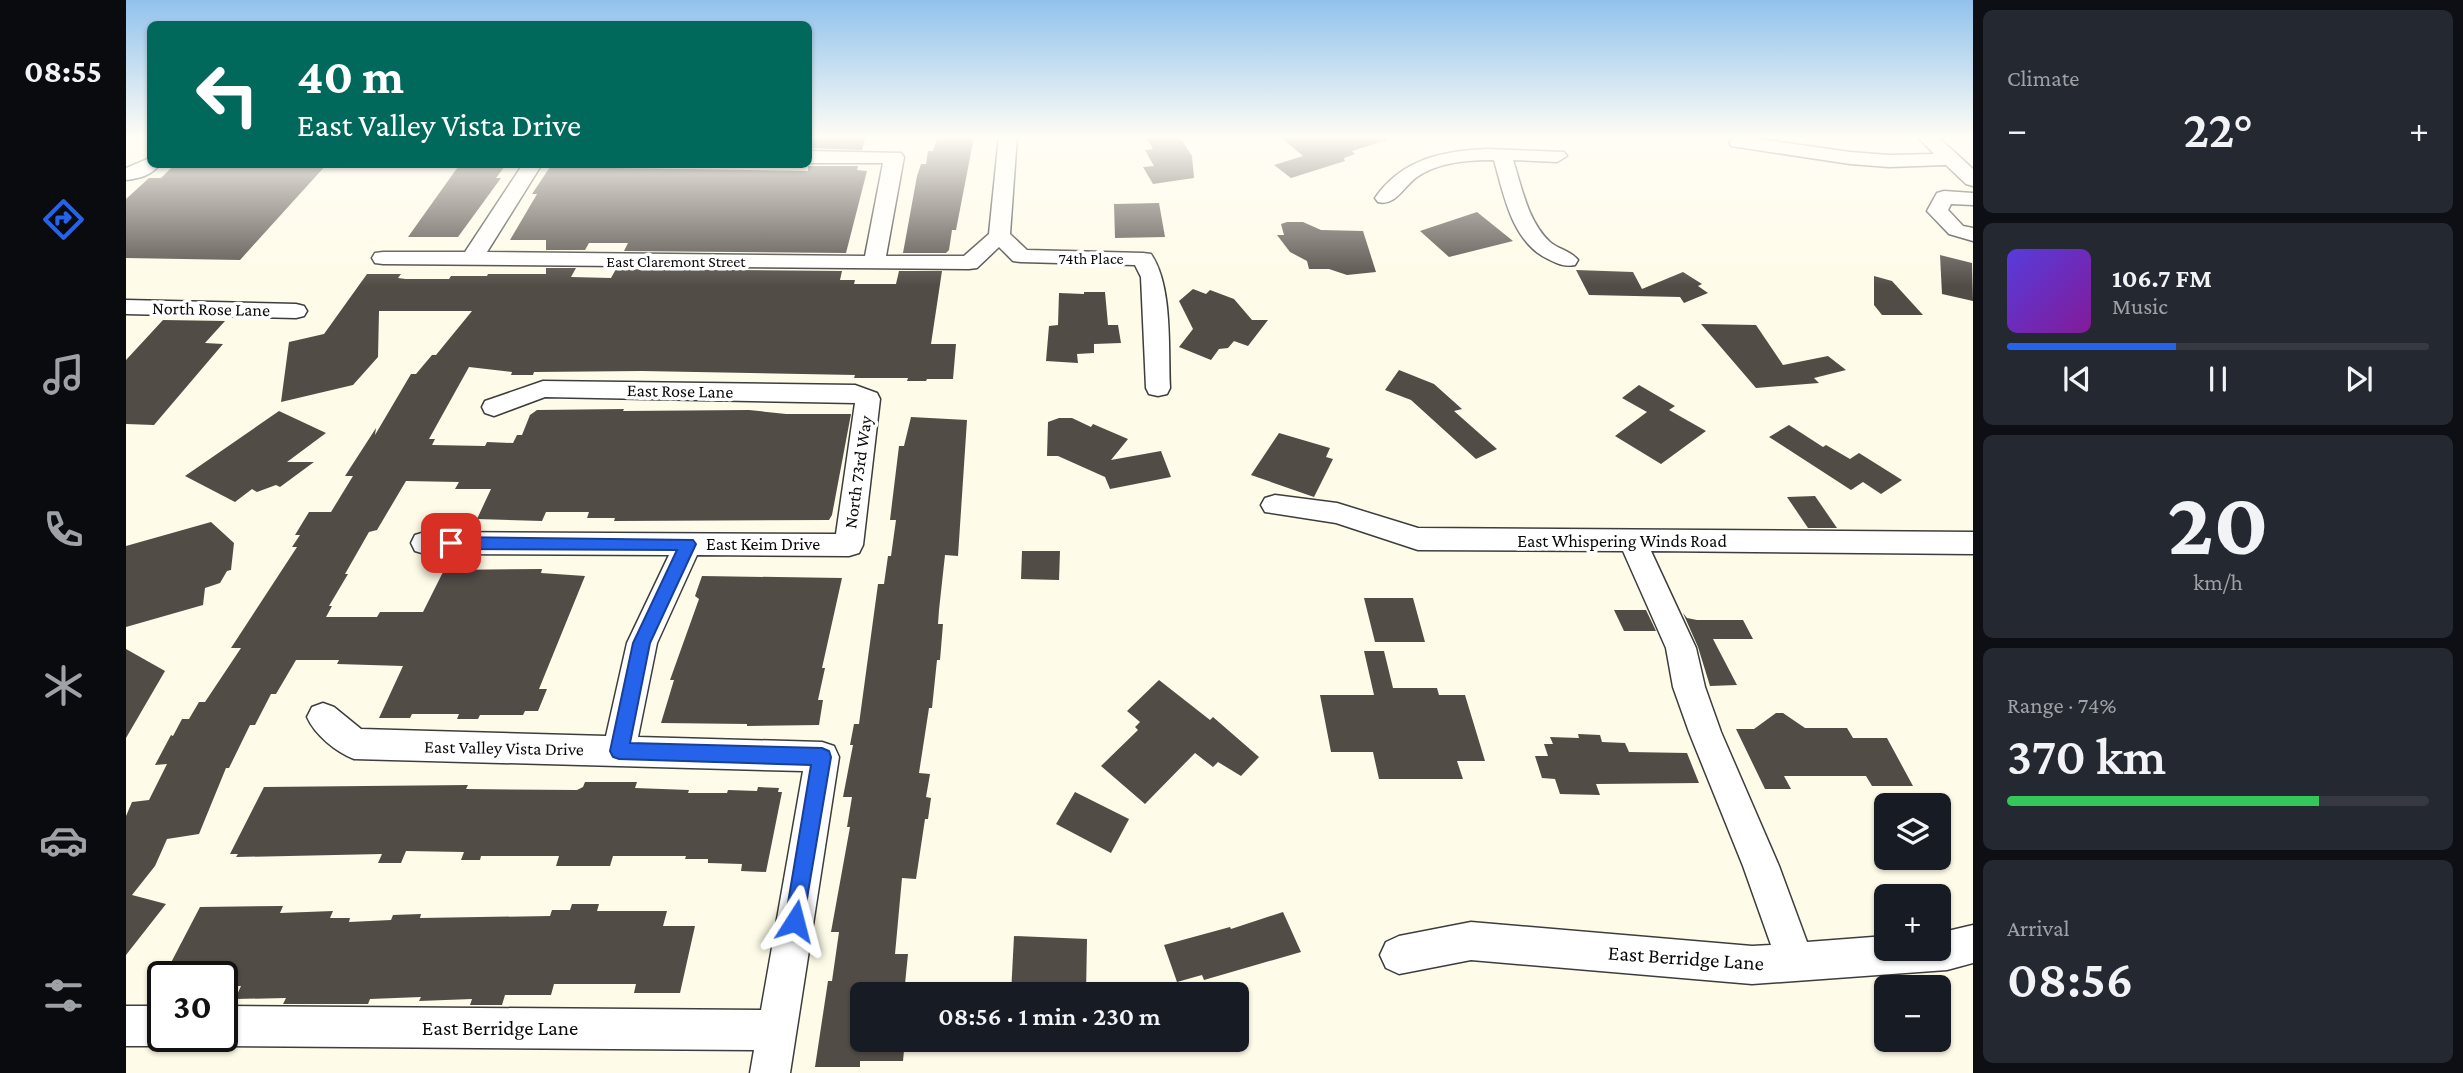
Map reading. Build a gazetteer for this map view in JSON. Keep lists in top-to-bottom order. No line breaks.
{"streets":{"street":["74th Place","East Claremont Street","North Rose Lane","East Rose Lane","North 73rd Way","East Whispering Winds Road","East Keim Drive","East Valley Vista Drive","East Berridge Lane"]},"crossings":[["74th Place","East Claremont Street"],["East Rose Lane","North 73rd Way"],["North 73rd Way","East Keim Drive"],["East Valley Vista Drive","East Berridge Lane"]],"page":{"tabs":"08:55","tile":["Climate",["20","km/h"],["Range · 74%","370 km"],["Arrival","08:56"]],"turn":["40 m","East Valley Vista Drive"],"heat":["−","22°","+"],"song":["106.7 FM","Music"],"map_buttons":["+","−"],"limit":"30","trip":"08:56 · 1 min · 230 m"}}
